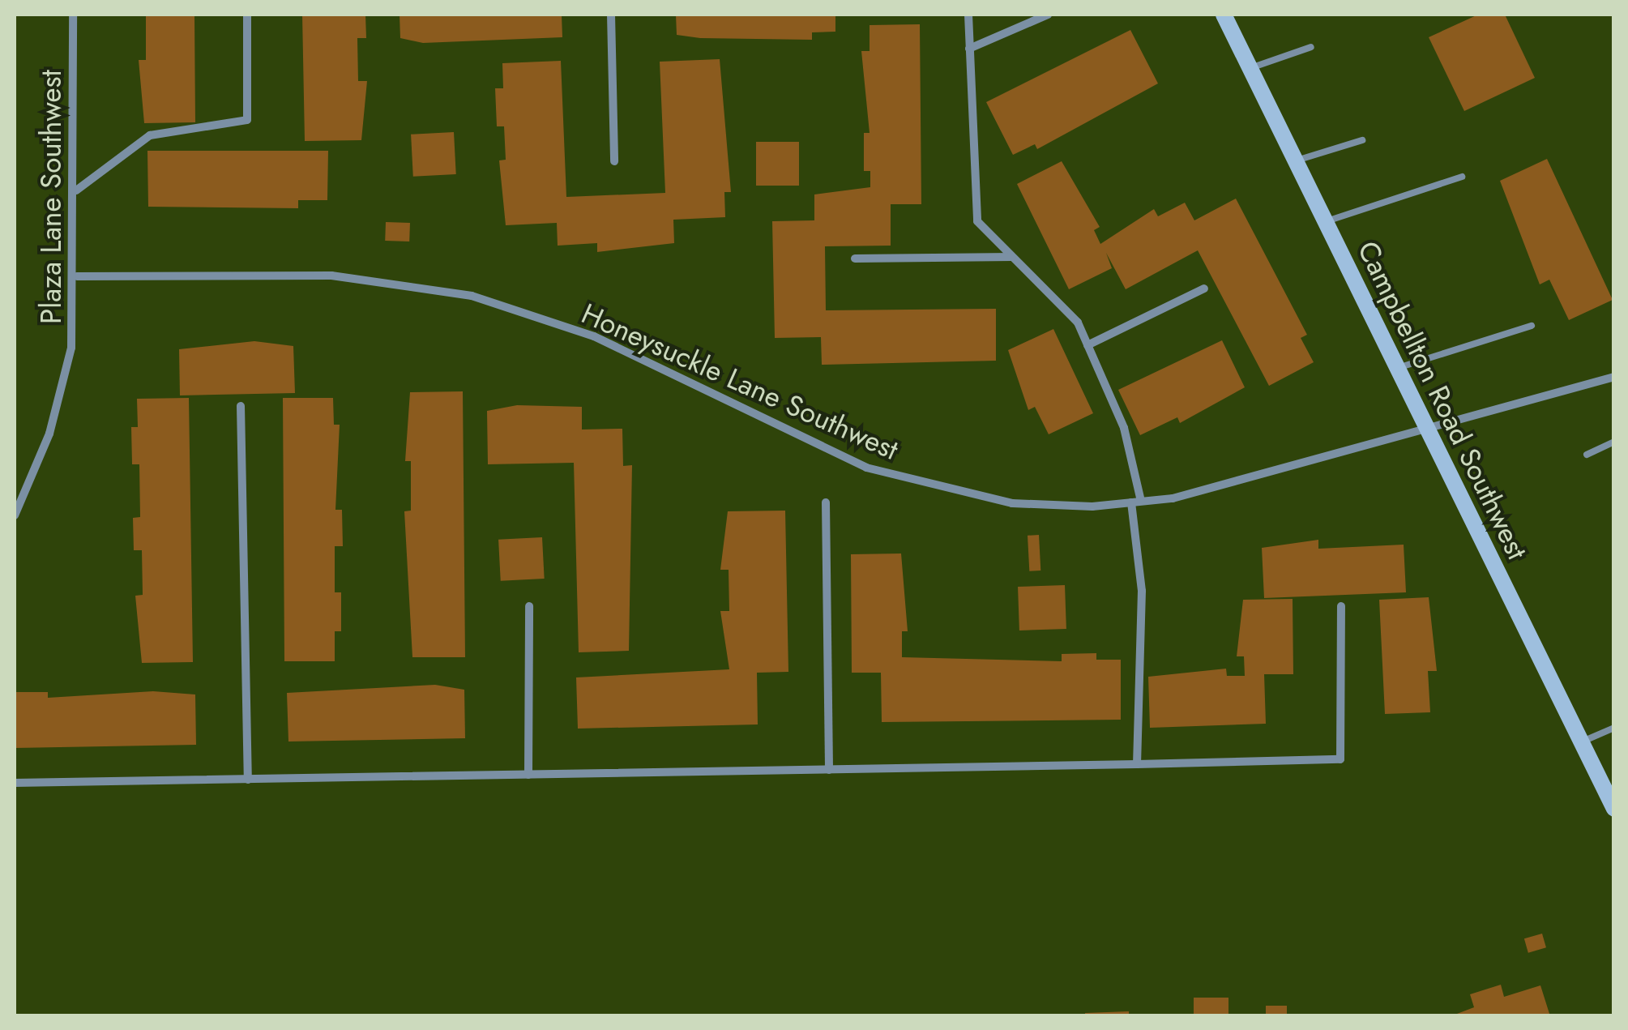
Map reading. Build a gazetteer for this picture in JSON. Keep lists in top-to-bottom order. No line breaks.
{"streets":{"main road":["Campbellton Road Southwest"],"street":["Plaza Lane Southwest","Honeysuckle Lane Southwest"]},"crossings":[["Plaza Lane Southwest","Honeysuckle Lane Southwest"],["Honeysuckle Lane Southwest","Campbellton Road Southwest"]]}
